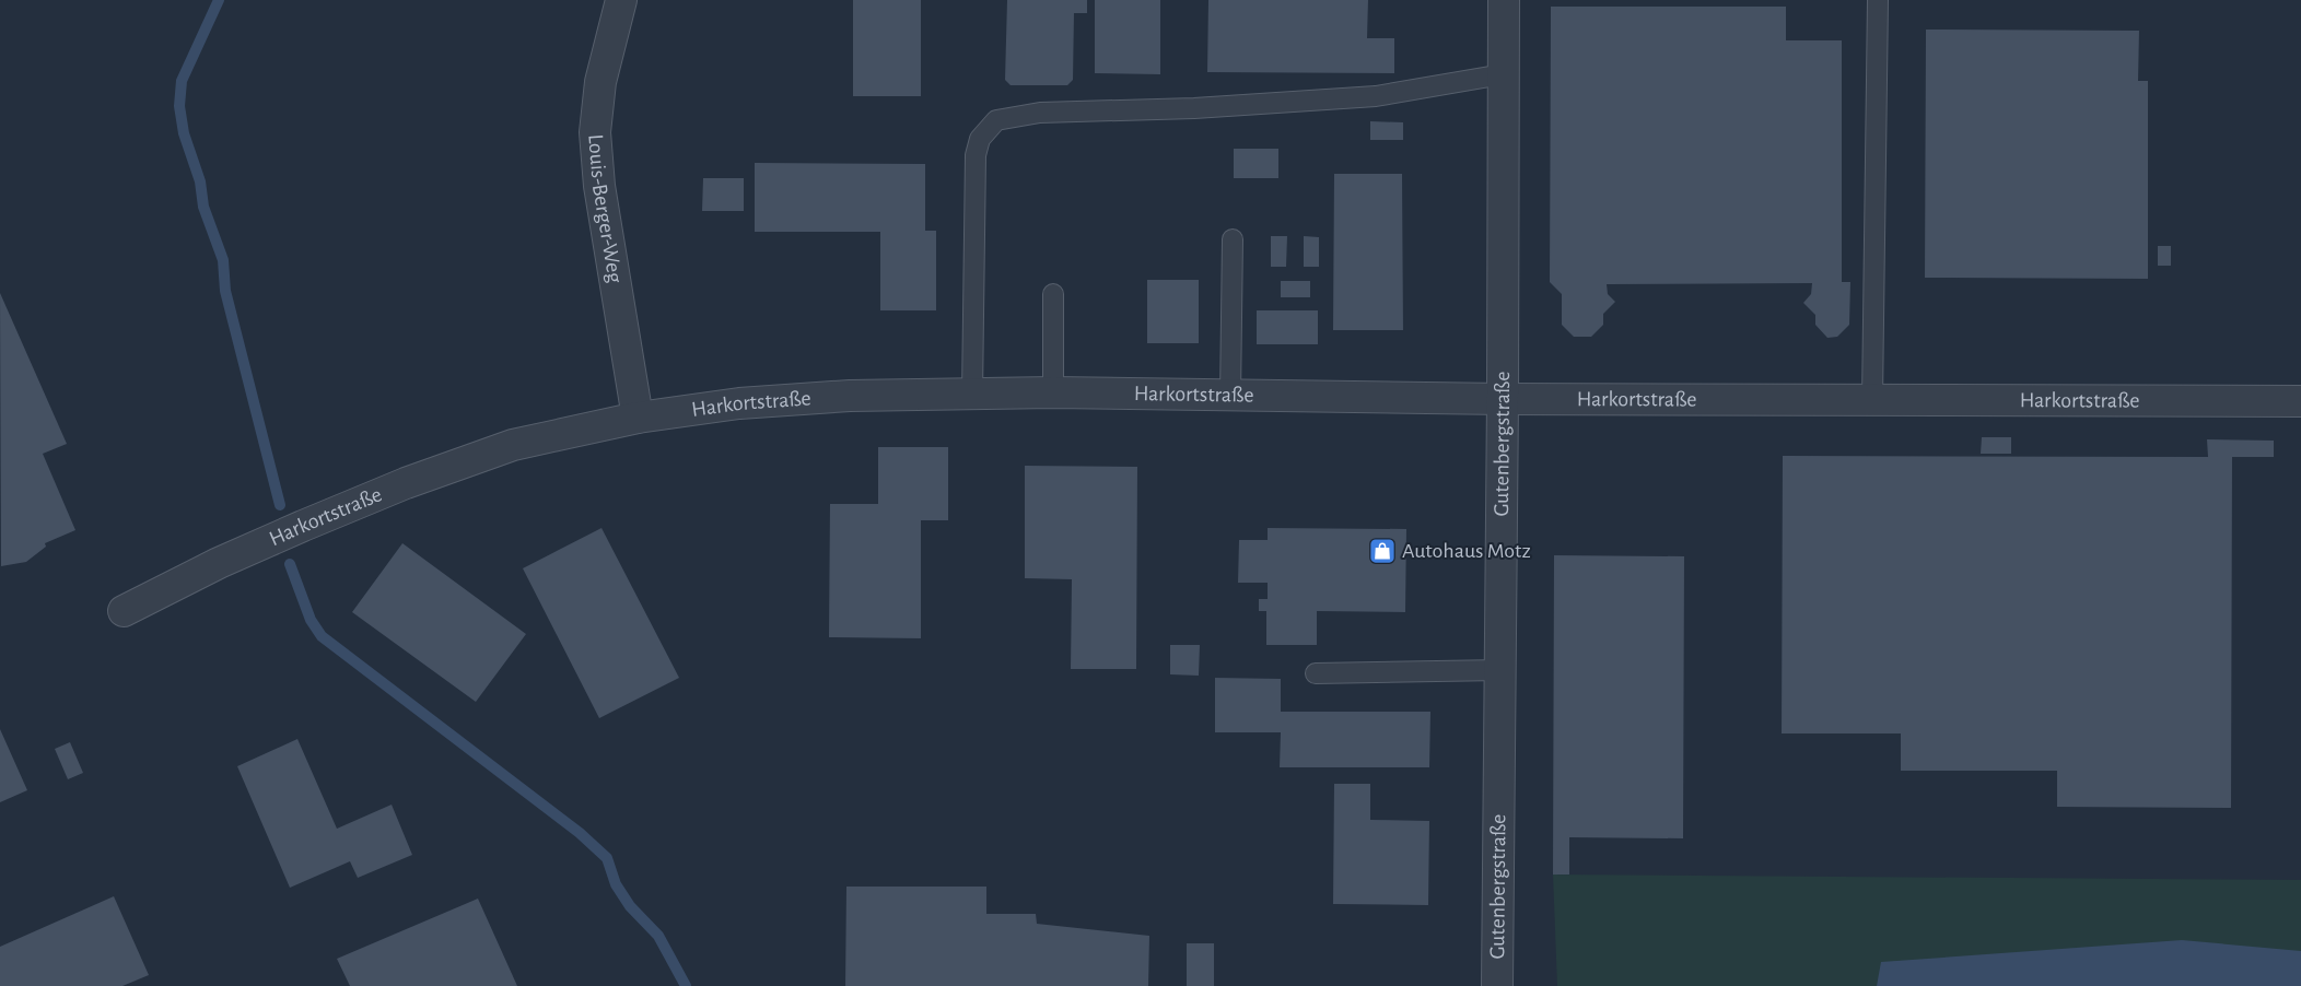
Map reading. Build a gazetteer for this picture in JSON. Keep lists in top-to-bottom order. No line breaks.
{"streets":{"street":["Louis-Berger-Weg","Harkortstraße","Gutenbergstraße"]},"crossings":[["Louis-Berger-Weg","Harkortstraße"],["Harkortstraße","Gutenbergstraße"]],"places":{"shop":["Autohaus Motz"]}}
